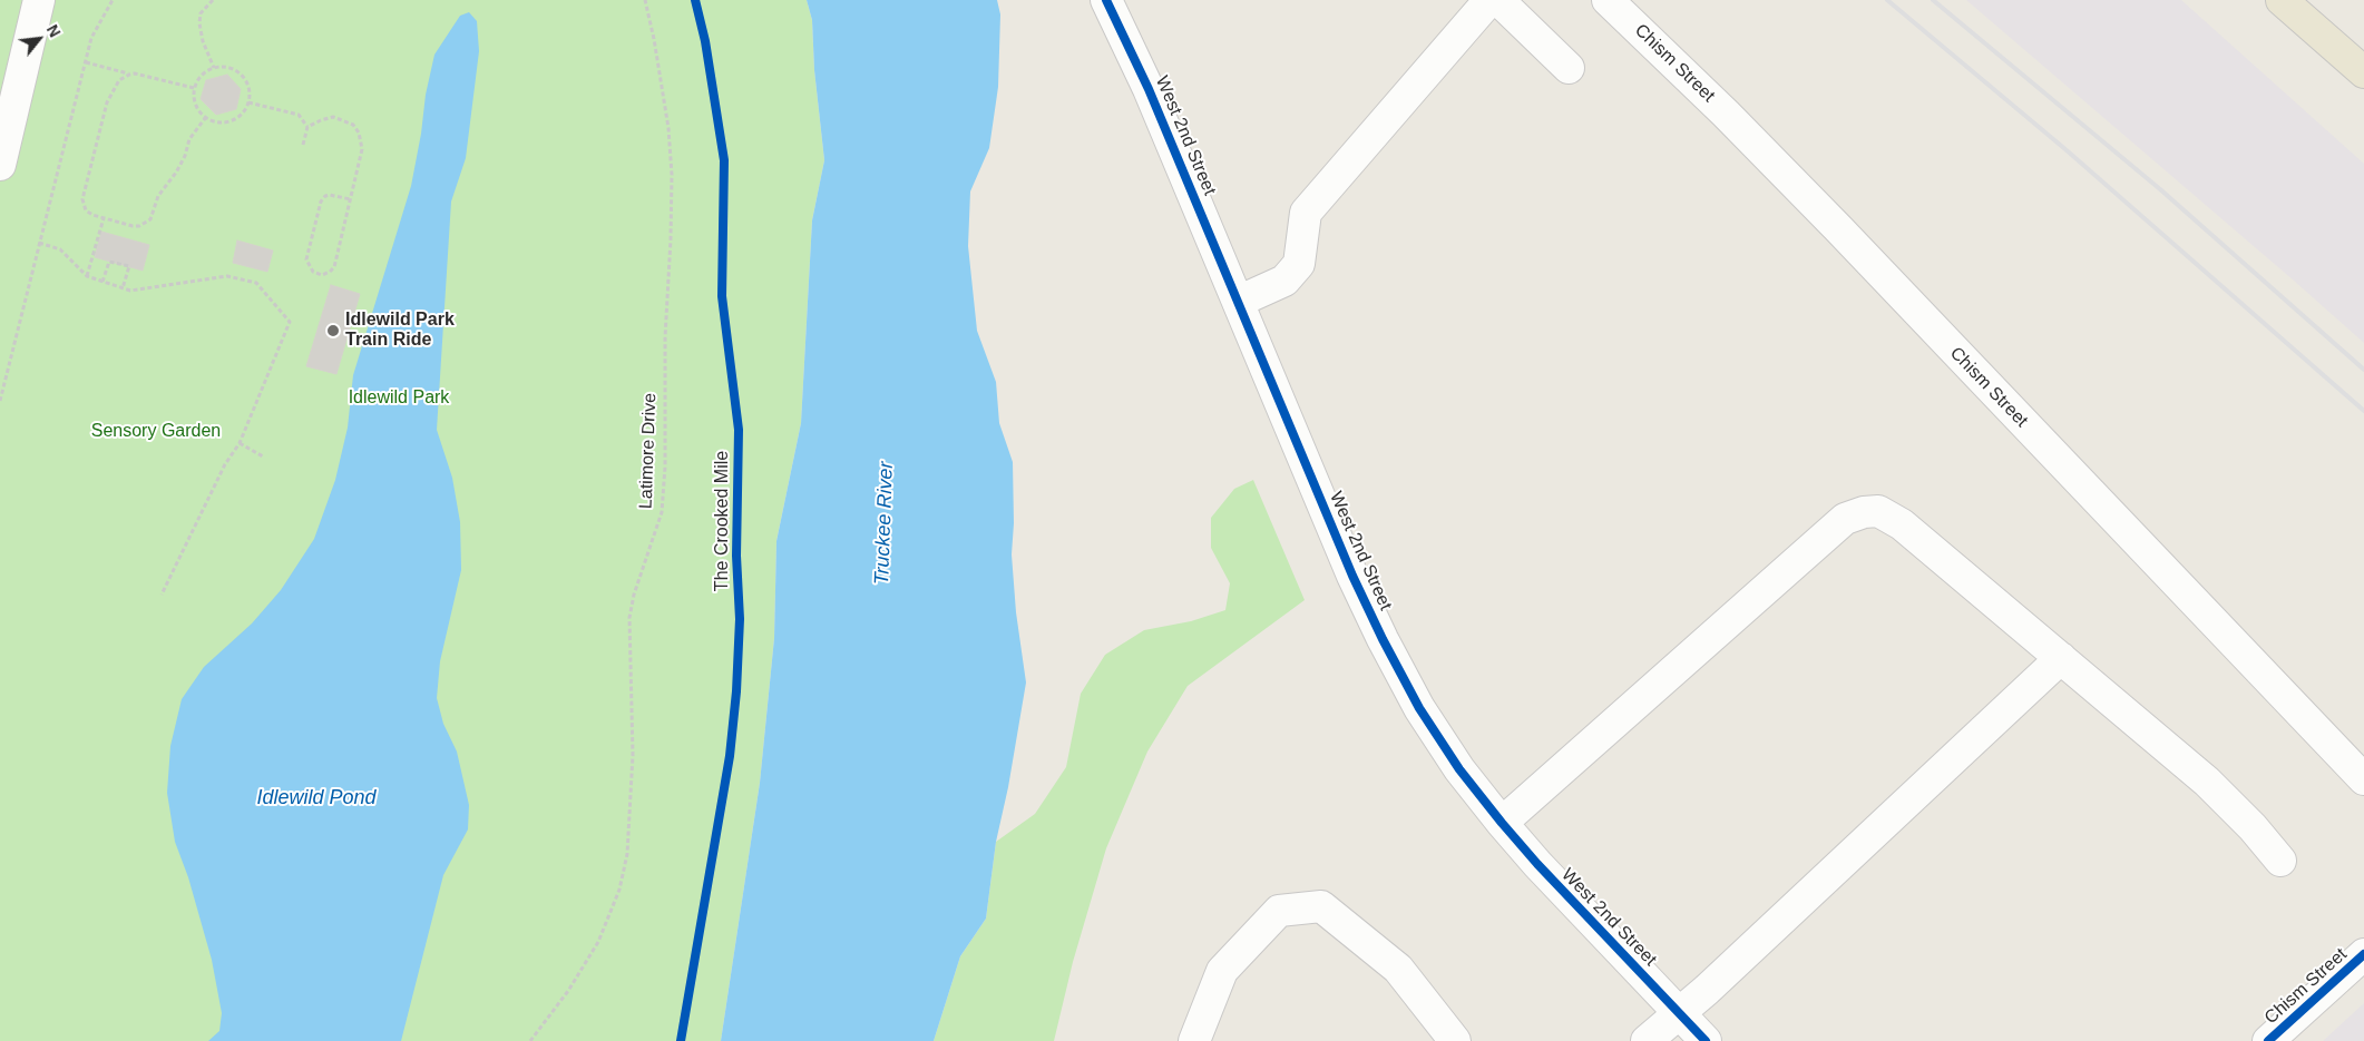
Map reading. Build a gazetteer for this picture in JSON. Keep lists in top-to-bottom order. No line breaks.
{"streets":{"street":["Chism Street","West 2nd Street"],"path":["Latimore Drive"],"cycle path":["The Crooked Mile"]},"water":["Truckee River","Idlewild Pond"],"parks":["Idlewild Park","Sensory Garden"],"places":["Idlewild Park Train Ride"],"north":"top right"}
